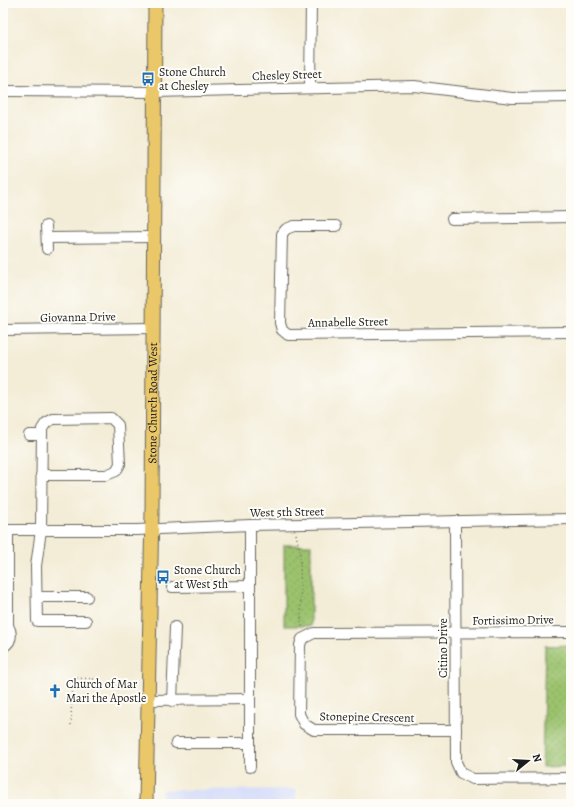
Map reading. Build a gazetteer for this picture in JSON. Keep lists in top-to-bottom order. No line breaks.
{"streets":{"main road":["Stone Church Road West"],"street":["Chesley Street","Giovanna Drive","Annabelle Street","West 5th Street","Fortissimo Drive","Citino Drive","Stonepine Crescent"]},"crossings":[["Chesley Street","Stone Church Road West"],["Giovanna Drive","Stone Church Road West"],["Stone Church Road West","West 5th Street"],["West 5th Street","Citino Drive"],["Fortissimo Drive","Citino Drive"],["Citino Drive","Stonepine Crescent"]],"places":{"bus stop":["Stone Church at Chesley","Stone Church at West 5th"],"church":["Church of Mar Mari the Apostle"]},"north":"right"}
